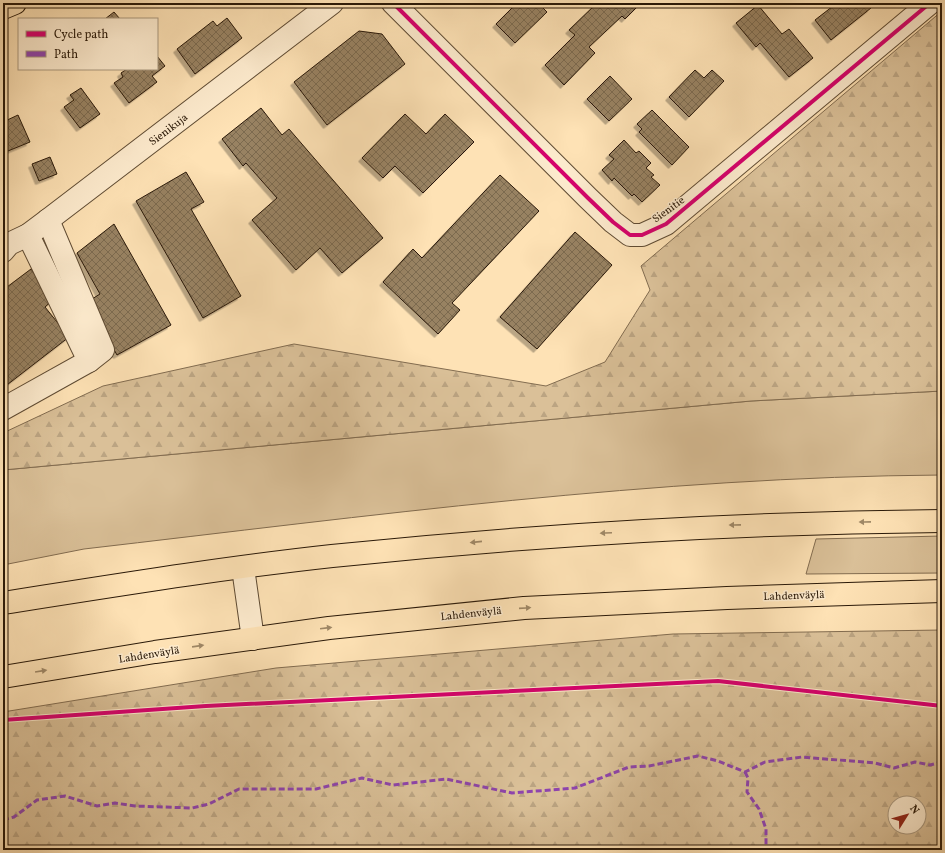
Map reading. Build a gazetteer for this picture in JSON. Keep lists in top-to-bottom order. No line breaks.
{"streets":{"main road":["Lahdenväylä"],"street":["Sienikuja","Sienitie"]},"legend":["Cycle path","Path"],"north":"top right"}
